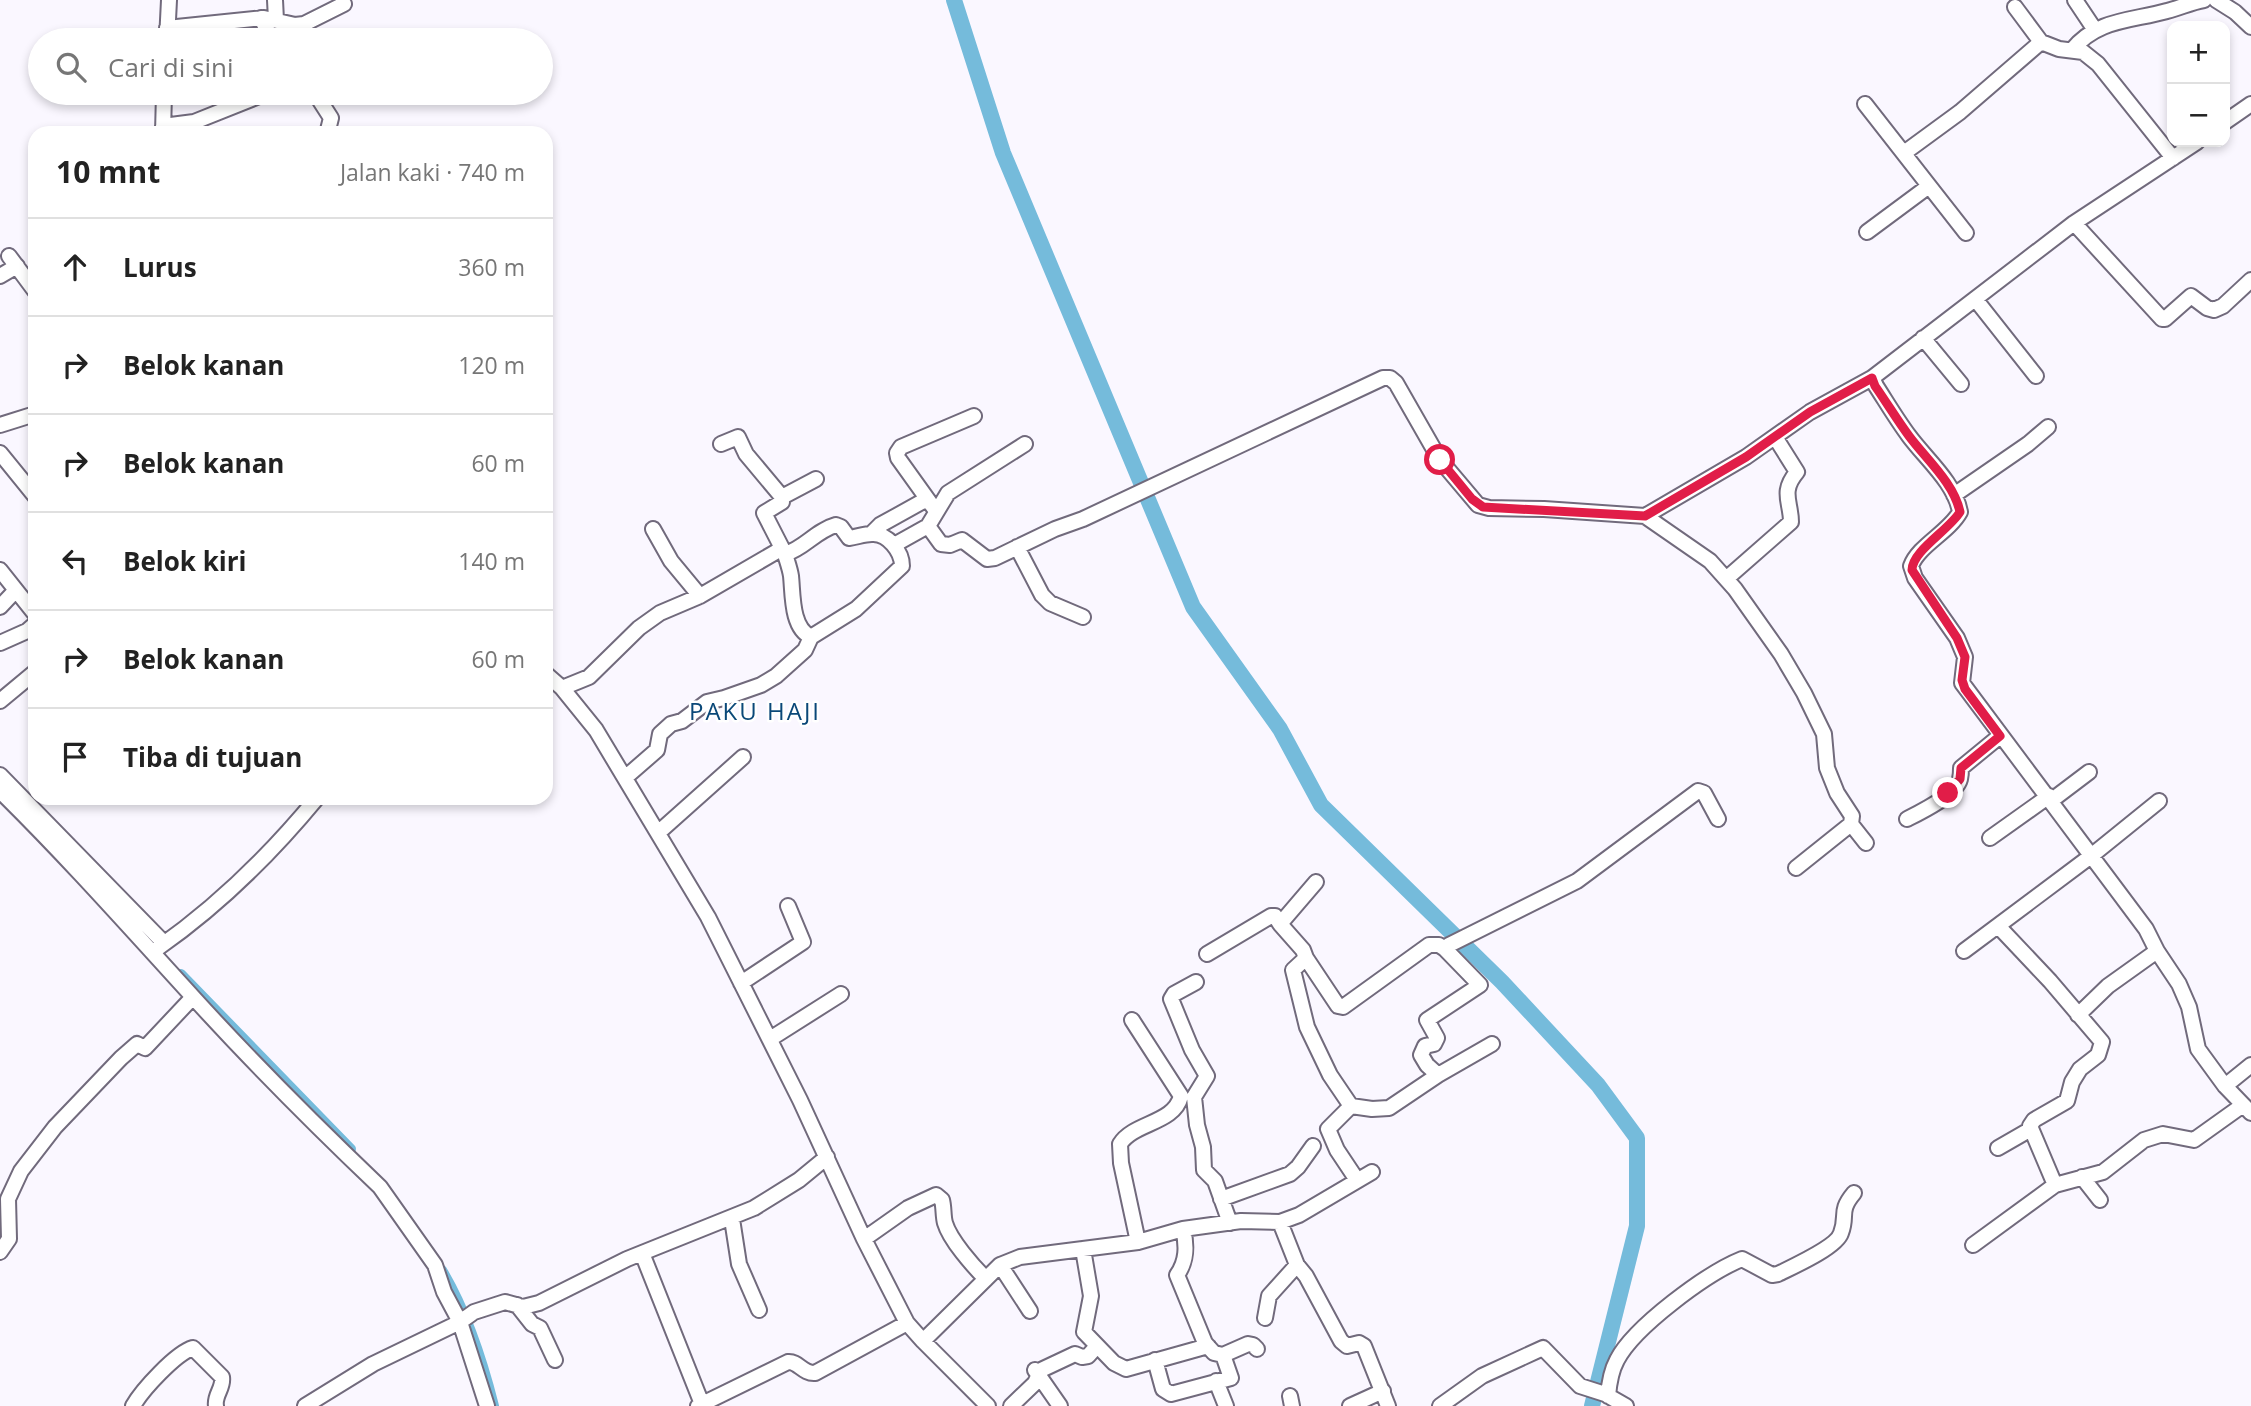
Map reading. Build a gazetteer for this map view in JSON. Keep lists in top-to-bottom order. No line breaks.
{"districts":["PAKU HAJI"],"page":{"map_buttons":["+","−"],"search":"Cari di sini","heading":["10 mnt","Jalan kaki · 740 m"],"list":[["Lurus","360 m"],["Belok kanan","120 m"],["Belok kanan","60 m"],["Belok kiri","140 m"],["Belok kanan","60 m"],"Tiba di tujuan"]}}
